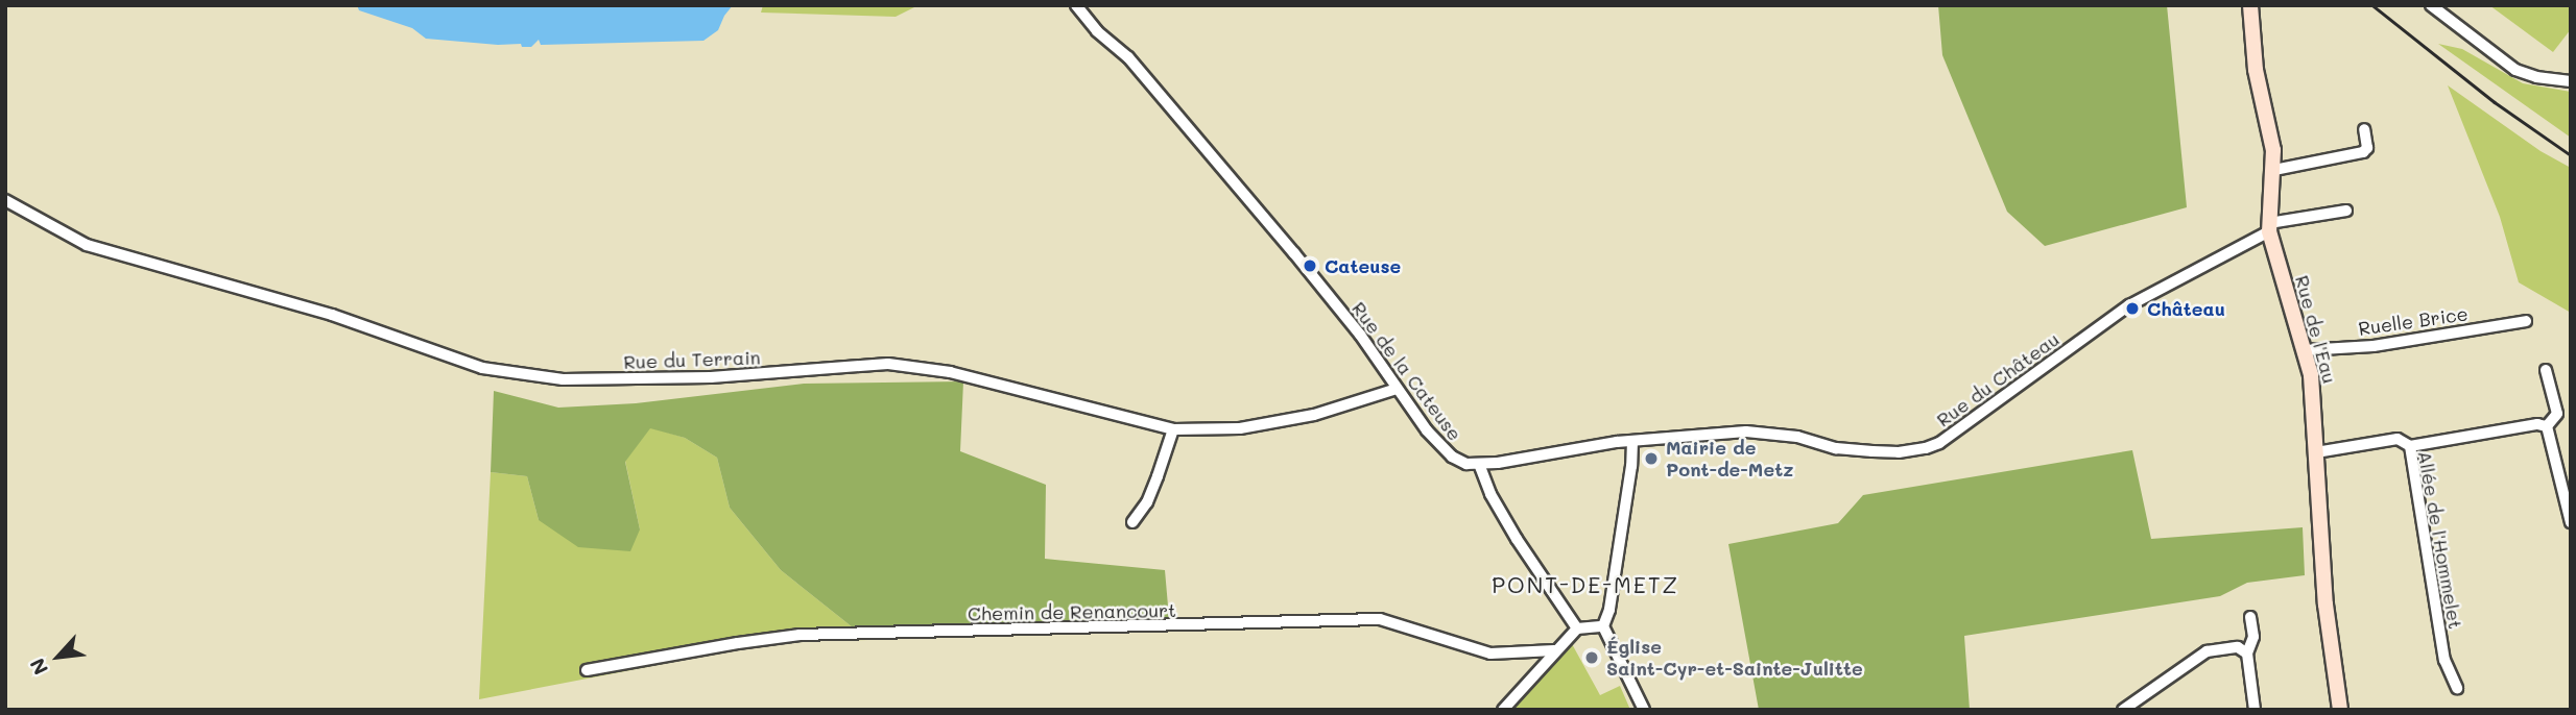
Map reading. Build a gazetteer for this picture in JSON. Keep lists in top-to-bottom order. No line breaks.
{"streets":{"street":["Ruelle Brice","Rue de l'Eau","Rue du Terrain","Rue de la Cateuse","Rue du Château","Allée de l'Hommelet","Chemin de Renancourt"]},"crossings":[["Ruelle Brice","Rue de l'Eau"],["Rue de l'Eau","Rue du Château"],["Rue de l'Eau","Allée de l'Hommelet"],["Rue du Terrain","Rue de la Cateuse"],["Rue de la Cateuse","Rue du Château"]],"districts":["PONT-DE-METZ"],"places":["Cateuse","Château","Mairie de Pont-de-Metz","Église Saint-Cyr-et-Sainte-Julitte"],"north":"bottom left"}
